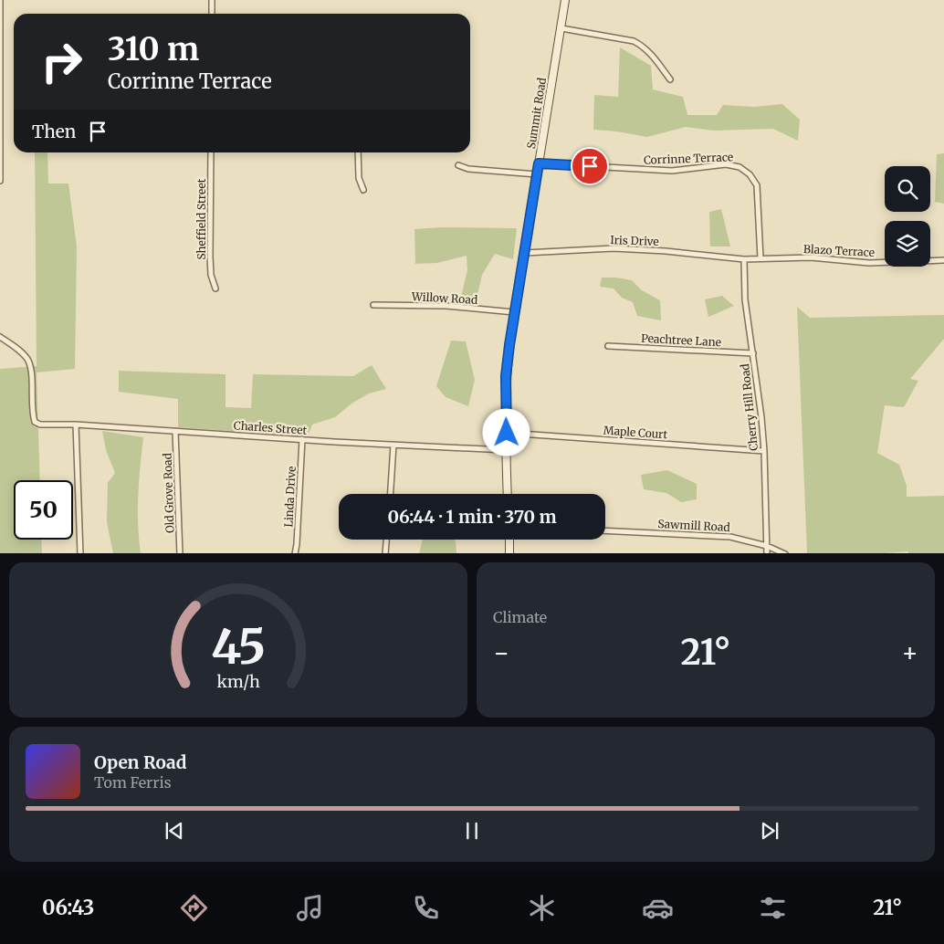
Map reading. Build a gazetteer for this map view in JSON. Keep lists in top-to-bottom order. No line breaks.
{"streets":{"main road":["Summit Road"],"street":["Corrinne Terrace","Sheffield Street","Iris Drive","Blazo Terrace","Willow Road","Peachtree Lane","Cherry Hill Road","Charles Street","Maple Court","Old Grove Road","Linda Drive","Sawmill Road"]},"crossings":[["Summit Road","Corrinne Terrace"],["Summit Road","Iris Drive"],["Summit Road","Willow Road"],["Summit Road","Charles Street"],["Summit Road","Maple Court"],["Corrinne Terrace","Iris Drive"],["Corrinne Terrace","Blazo Terrace"],["Iris Drive","Blazo Terrace"],["Iris Drive","Cherry Hill Road"],["Peachtree Lane","Cherry Hill Road"],["Cherry Hill Road","Maple Court"],["Cherry Hill Road","Sawmill Road"],["Charles Street","Old Grove Road"],["Charles Street","Linda Drive"]],"page":{"turn":["310 m","Corrinne Terrace"],"then":"Then","limit":"50","trip":"06:44 · 1 min · 370 m","tile":"Climate","heat":["−","21°","+"],"song":["Open Road","Tom Ferris"],"tabs":["06:43","21°"],"gauge":["45","km/h"]}}
